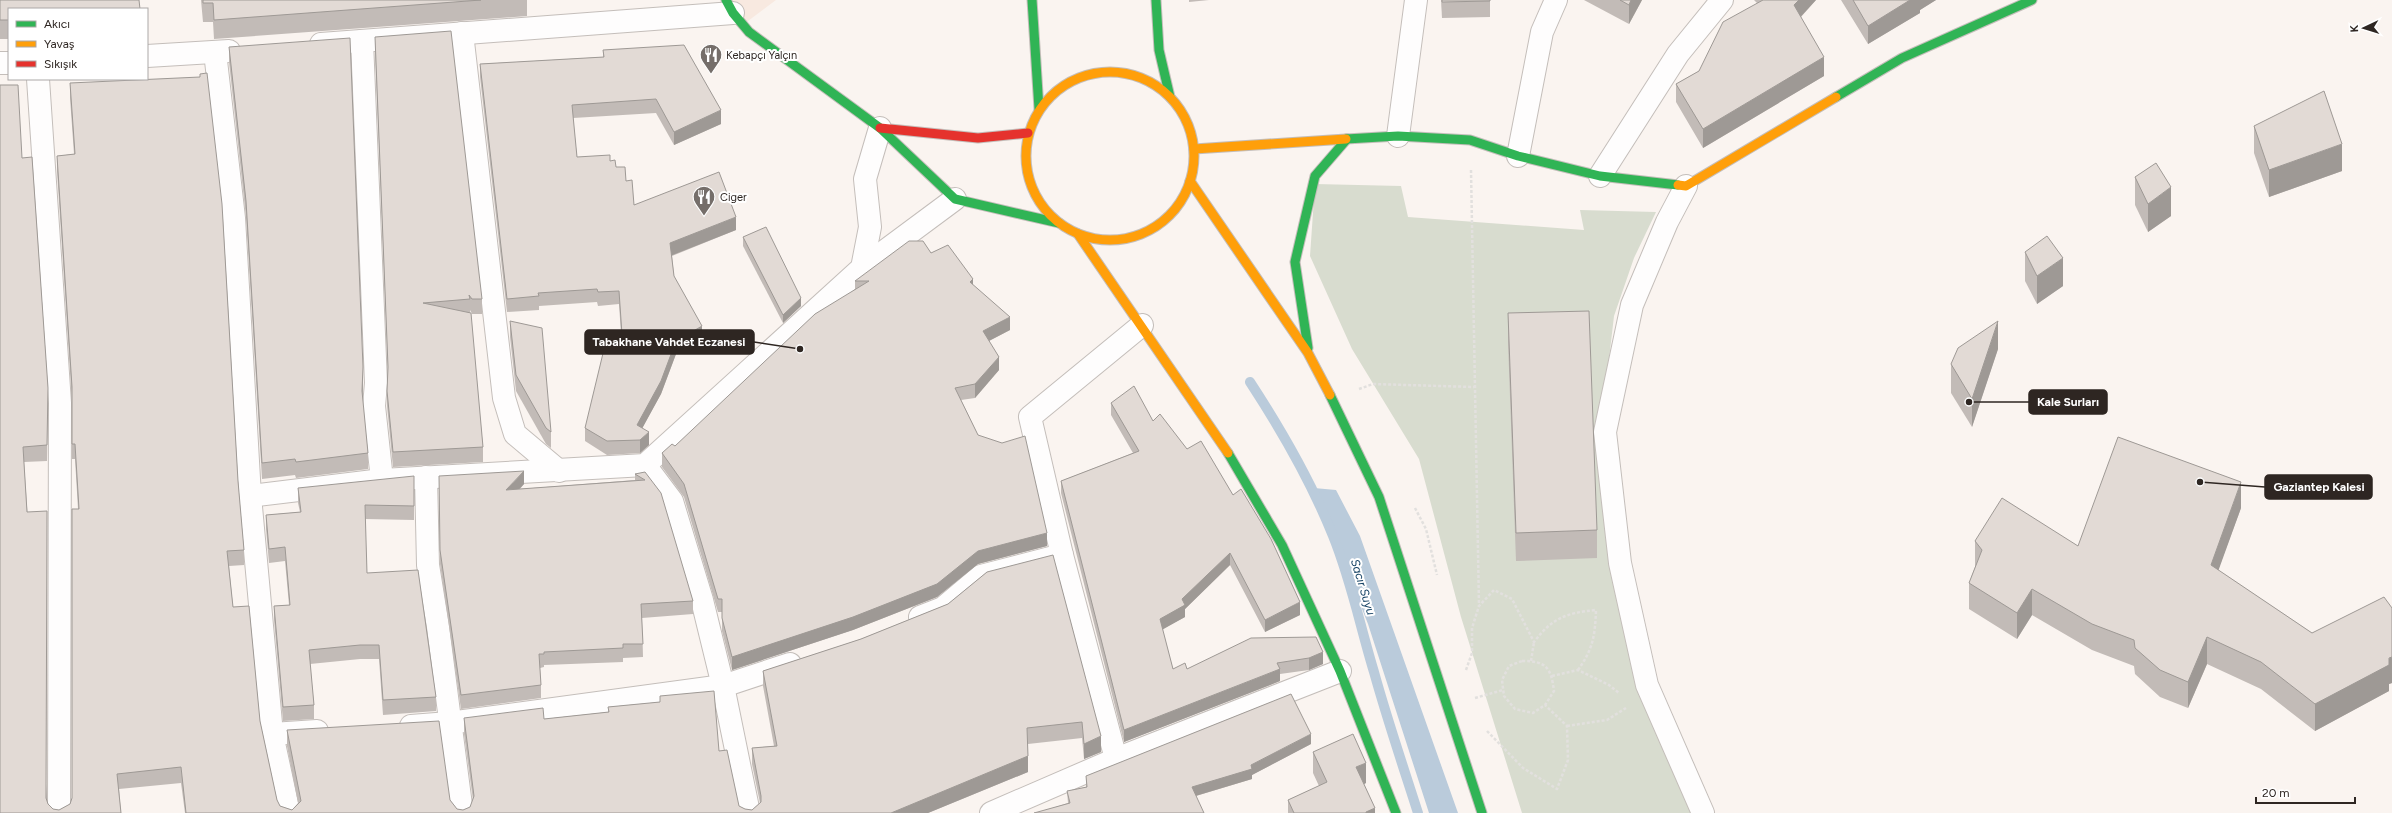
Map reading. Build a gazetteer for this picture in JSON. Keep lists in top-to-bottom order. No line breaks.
{"water":["Sacır Suyu"],"places":{"restaurant":["Kebapçı Yalçın","Ciger"],"other":["Tabakhane Vahdet Eczanesi","Kale Surları","Gaziantep Kalesi"]},"legend":["Akıcı","Yavaş","Sıkışık"],"scale_bar":"20 m","north":"left"}
